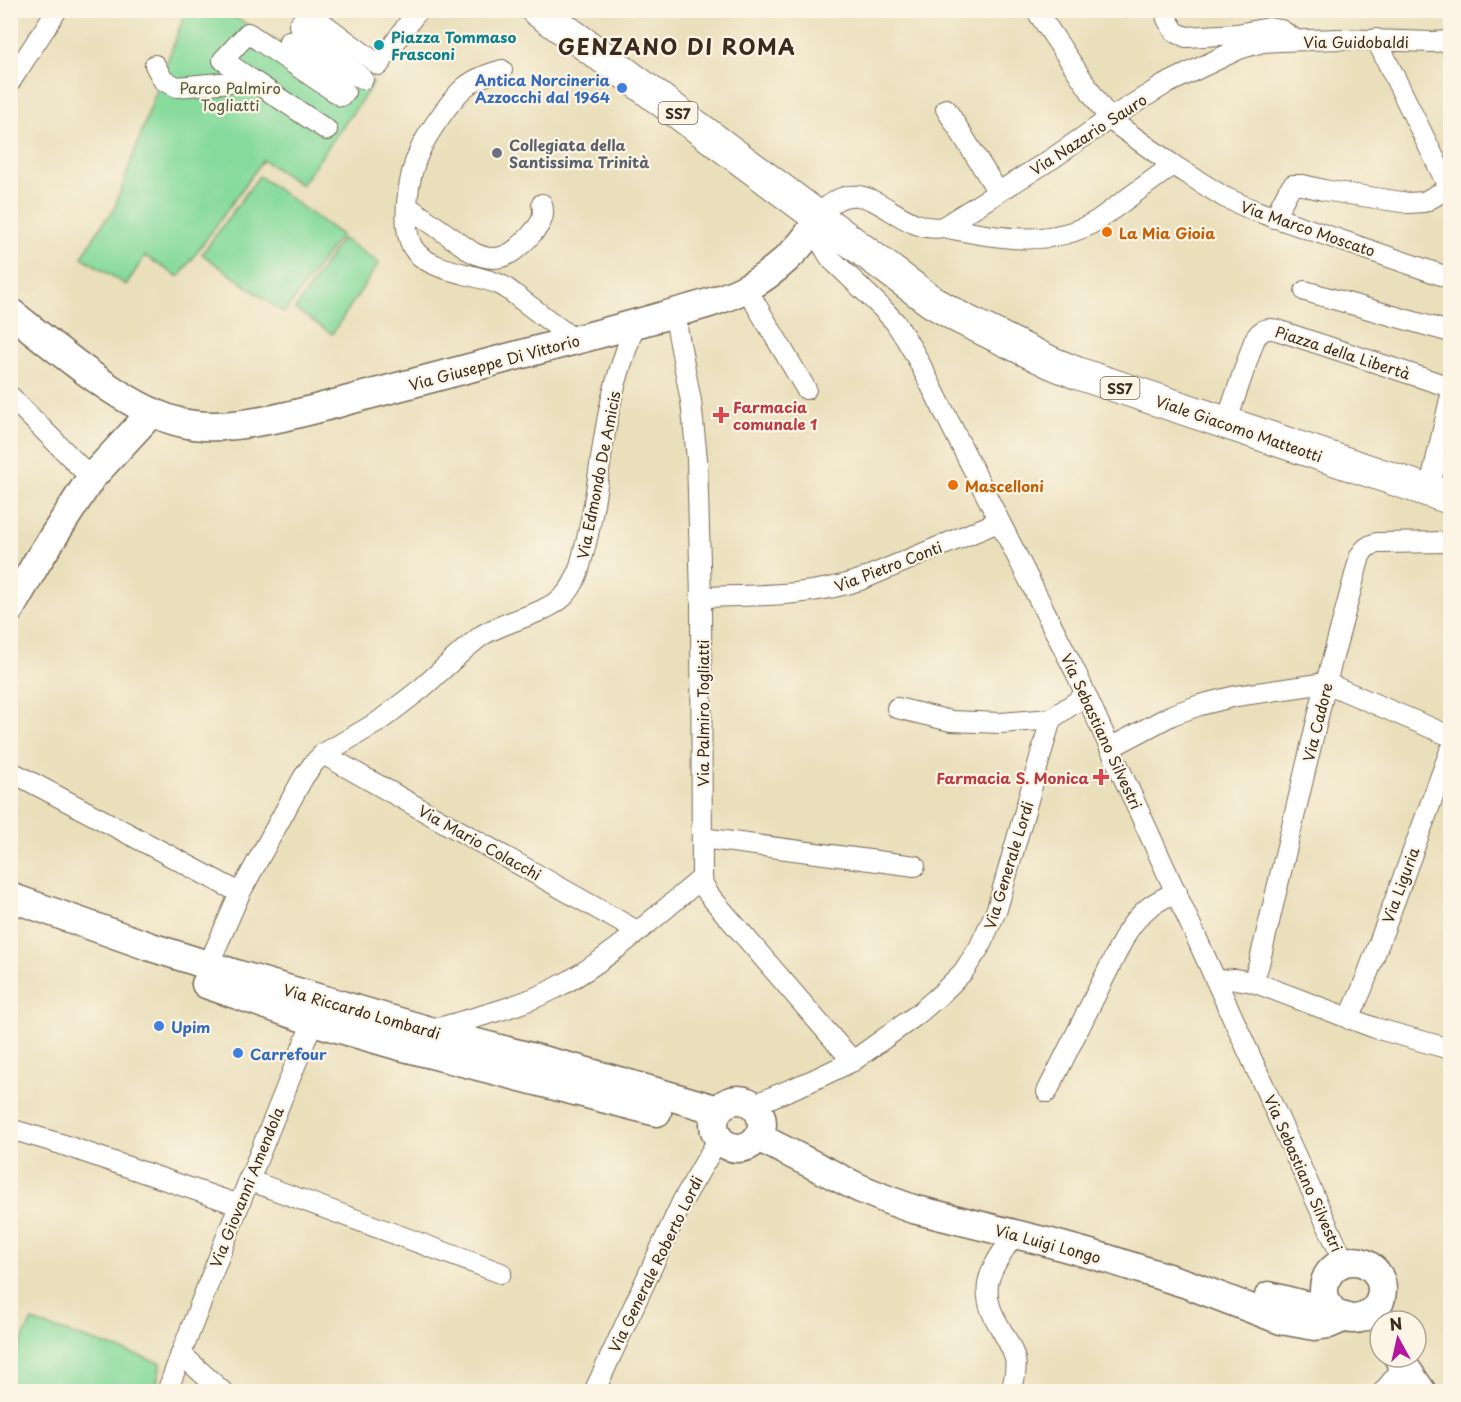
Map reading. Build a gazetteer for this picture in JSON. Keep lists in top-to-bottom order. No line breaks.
{"streets":{"main road":["SS7","Via Giuseppe Di Vittorio","Viale Giacomo Matteotti","Via Riccardo Lombardi","Via Luigi Longo"],"street":["Via Guidobaldi","Via Nazario Sauro","Via Marco Moscato","Piazza della Libertà","Via Edmondo De Amicis","Via Pietro Conti","Via Palmiro Togliatti","Via Cadore","Via Sebastiano Silvestri","Via Mario Colacchi","Via Generale Lordi","Via Liguria","Via Giovanni Amendola","Via Generale Roberto Lordi"]},"crossings":[["Via Guidobaldi","Via Nazario Sauro"],["SS7","Via Giuseppe Di Vittorio"],["SS7","Viale Giacomo Matteotti"],["SS7","Via Sebastiano Silvestri"],["Via Nazario Sauro","Via Marco Moscato"],["Piazza della Libertà","Viale Giacomo Matteotti"],["Via Giuseppe Di Vittorio","Viale Giacomo Matteotti"],["Via Giuseppe Di Vittorio","Via Edmondo De Amicis"],["Via Giuseppe Di Vittorio","Via Palmiro Togliatti"],["Via Giuseppe Di Vittorio","Via Sebastiano Silvestri"],["Viale Giacomo Matteotti","Via Sebastiano Silvestri"],["Via Edmondo De Amicis","Via Mario Colacchi"],["Via Edmondo De Amicis","Via Riccardo Lombardi"],["Via Pietro Conti","Via Palmiro Togliatti"],["Via Pietro Conti","Via Sebastiano Silvestri"],["Via Palmiro Togliatti","Via Generale Lordi"],["Via Sebastiano Silvestri","Via Luigi Longo"],["Via Generale Lordi","Via Riccardo Lombardi"],["Via Generale Lordi","Via Luigi Longo"],["Via Generale Lordi","Via Generale Roberto Lordi"],["Via Riccardo Lombardi","Via Giovanni Amendola"],["Via Riccardo Lombardi","Via Luigi Longo"],["Via Riccardo Lombardi","Via Generale Roberto Lordi"],["Via Luigi Longo","Via Generale Roberto Lordi"]],"districts":["GENZANO DI ROMA"],"parks":["Parco Palmiro Togliatti"],"places":{"other":["Piazza Tommaso Frasconi","Antica Norcineria Azzocchi dal 1964","Collegiata della Santissima Trinità","La Mia Gioia","Mascelloni","Upim","Carrefour"],"health":["Farmacia comunale 1","Farmacia S. Monica"]},"north":"top"}
